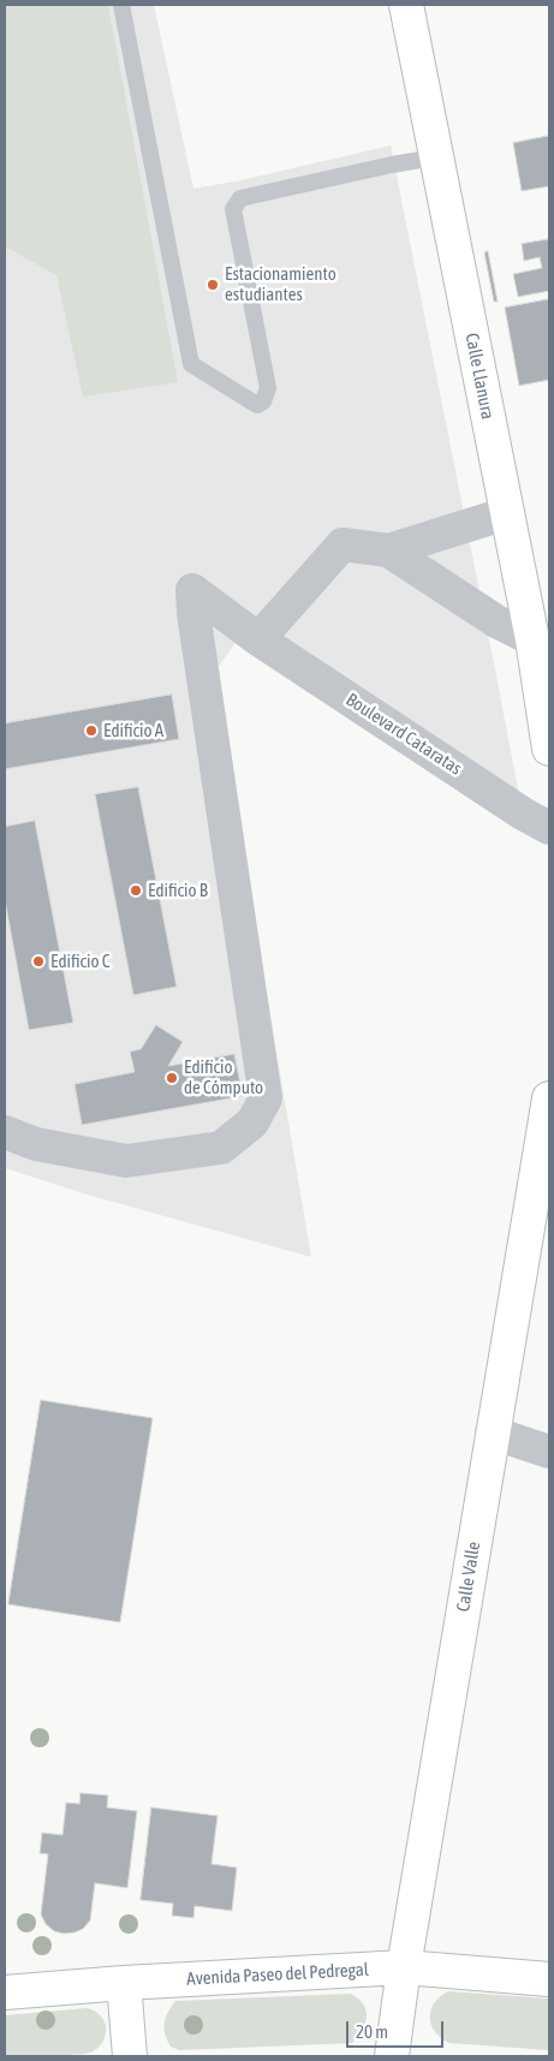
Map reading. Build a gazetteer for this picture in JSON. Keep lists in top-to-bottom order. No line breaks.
{"streets":{"street":["Calle Llanura","Boulevard Cataratas","Calle Valle","Avenida Paseo del Pedregal"]},"crossings":[["Calle Valle","Avenida Paseo del Pedregal"]],"places":["Estacionamiento estudiantes","Edificio A","Edificio B","Edificio C","Edificio de Cómputo"],"scale_bar":"20 m"}
